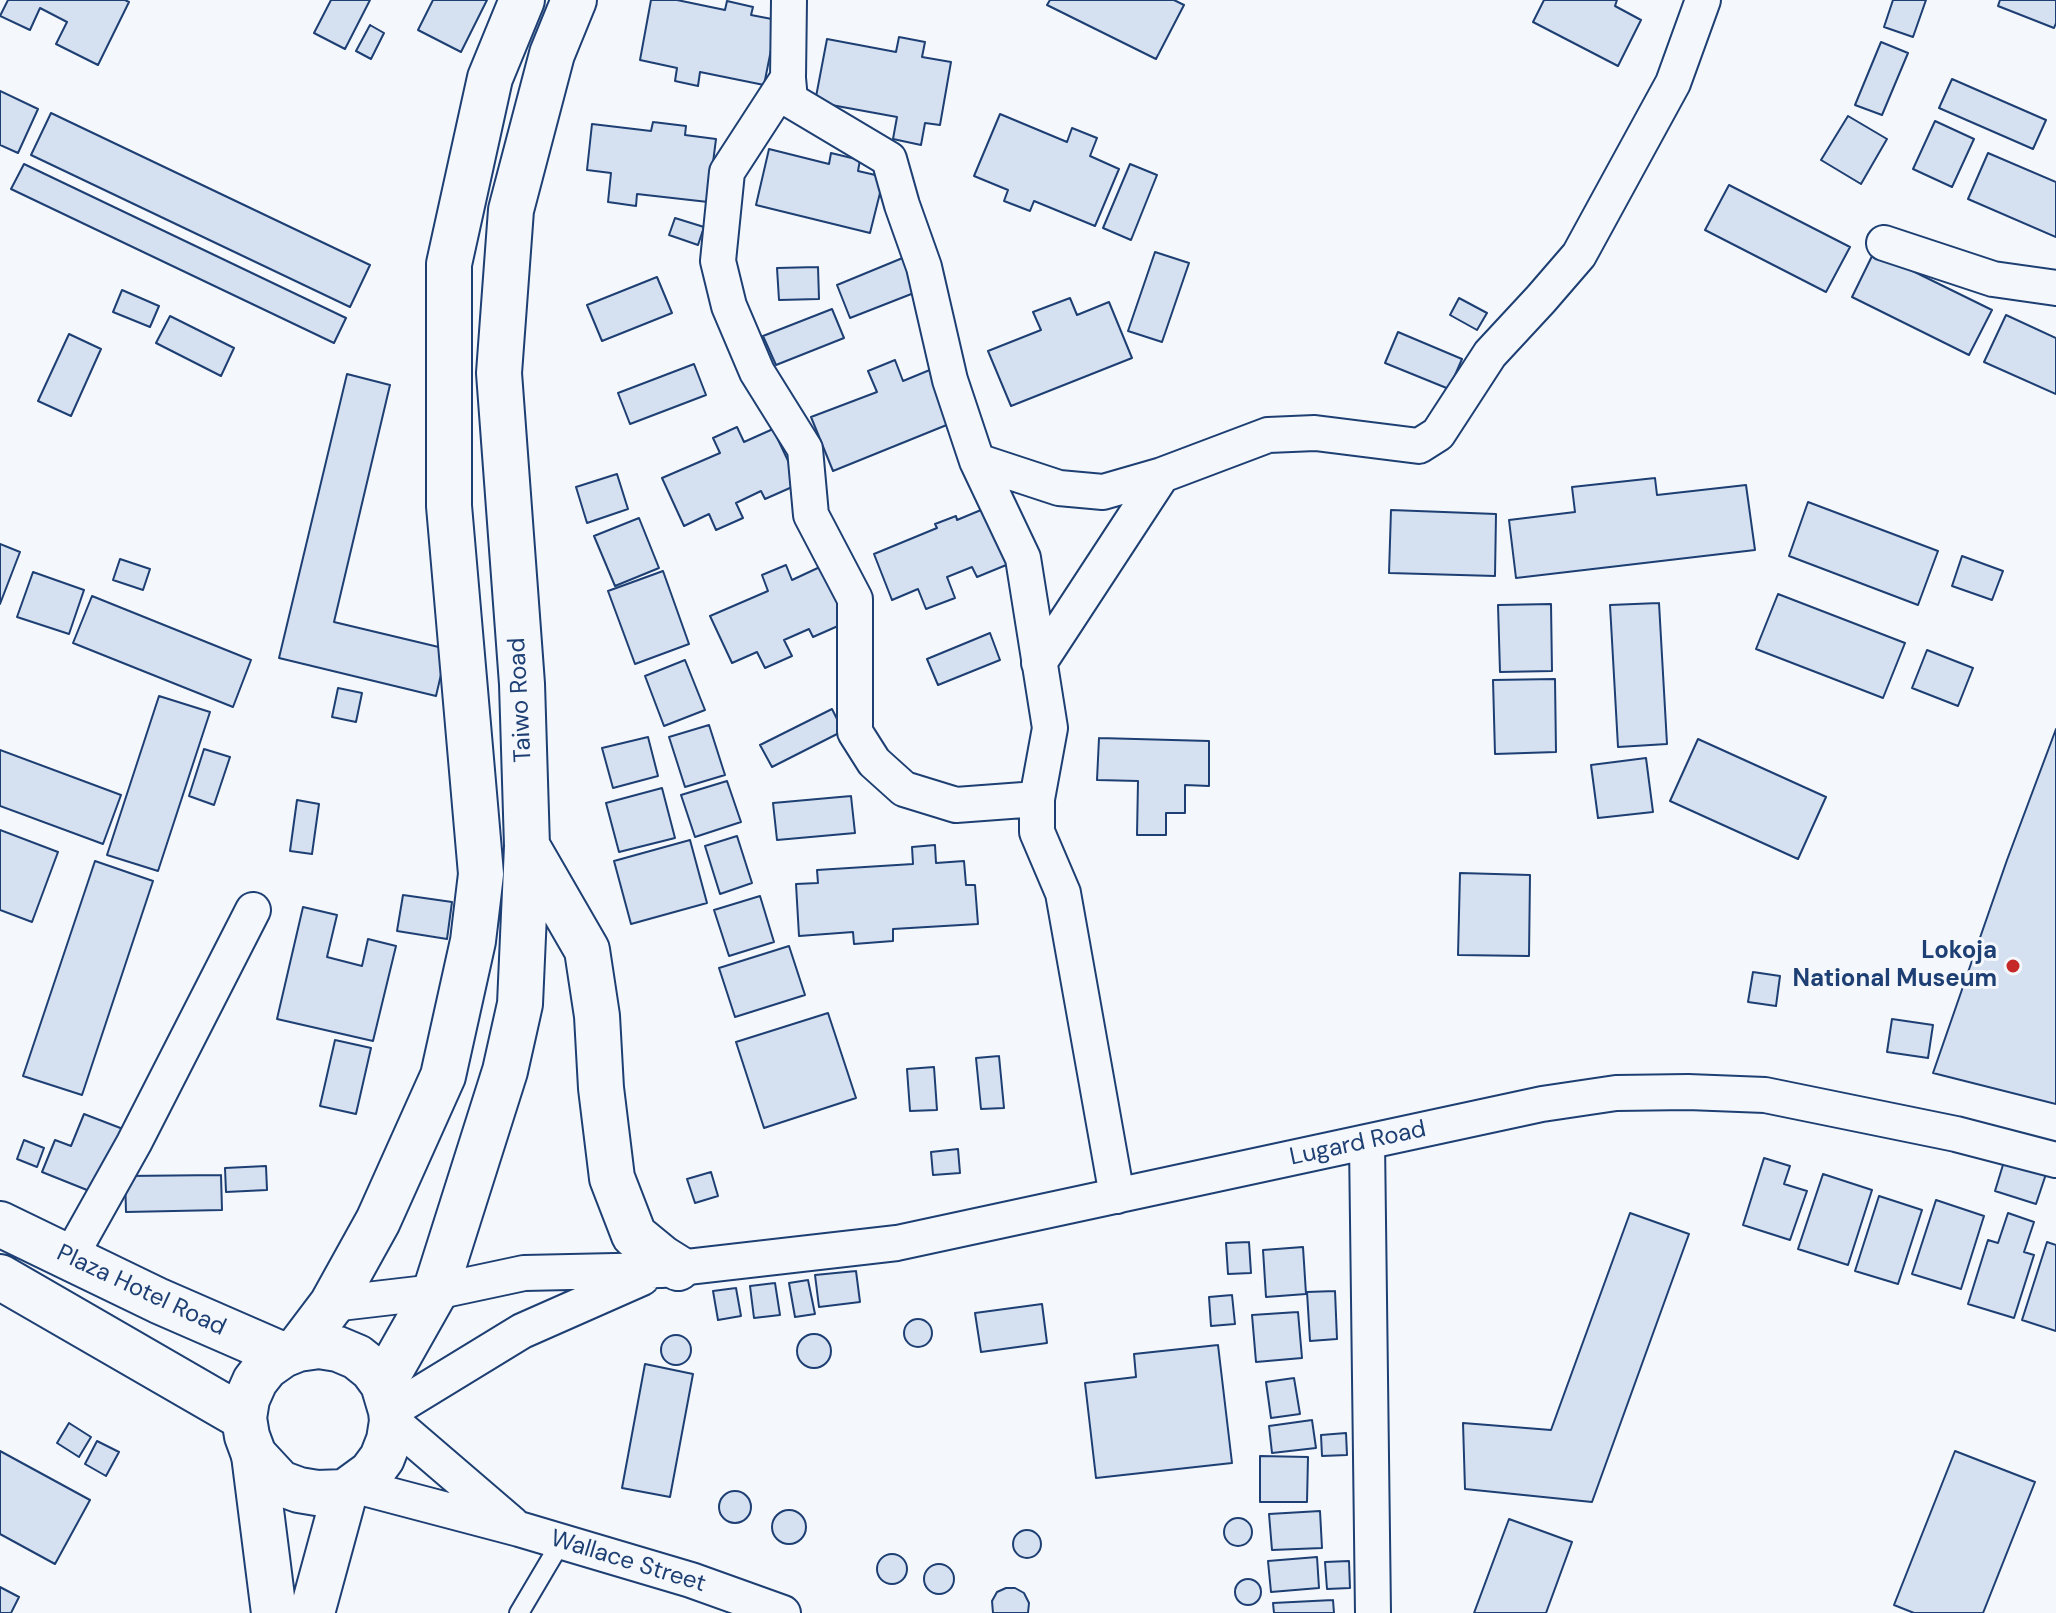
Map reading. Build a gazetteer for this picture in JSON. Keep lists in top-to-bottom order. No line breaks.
{"streets":{"main road":["Taiwo Road","Plaza Hotel Road"],"street":["Lugard Road","Wallace Street"]},"crossings":[["Taiwo Road","Plaza Hotel Road"],["Taiwo Road","Wallace Street"],["Plaza Hotel Road","Wallace Street"]],"places":["Lokoja National Museum"]}
